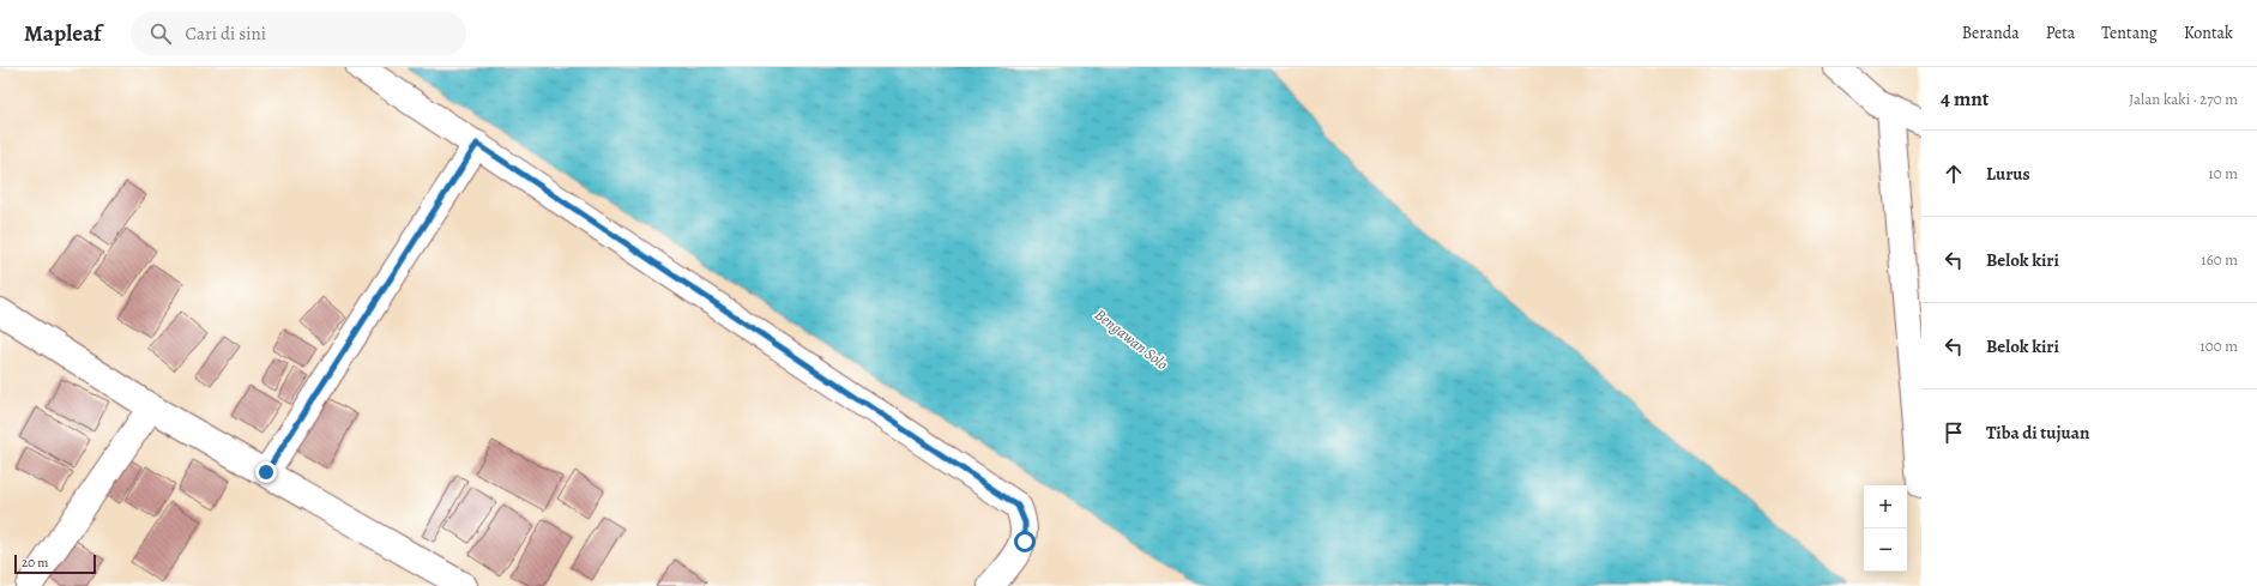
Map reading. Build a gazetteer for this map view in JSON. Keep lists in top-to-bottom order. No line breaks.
{"water":["Bengawan Solo"],"scale_bar":"20 m","page":{"header":"Mapleaf","search":"Cari di sini","nav":["Beranda","Peta","Tentang","Kontak"],"heading":["4 mnt","Jalan kaki · 270 m"],"list":[["Lurus","10 m"],["Belok kiri","160 m"],["Belok kiri","100 m"],"Tiba di tujuan"],"map_buttons":["+","−"],"scale":"20 m"}}
